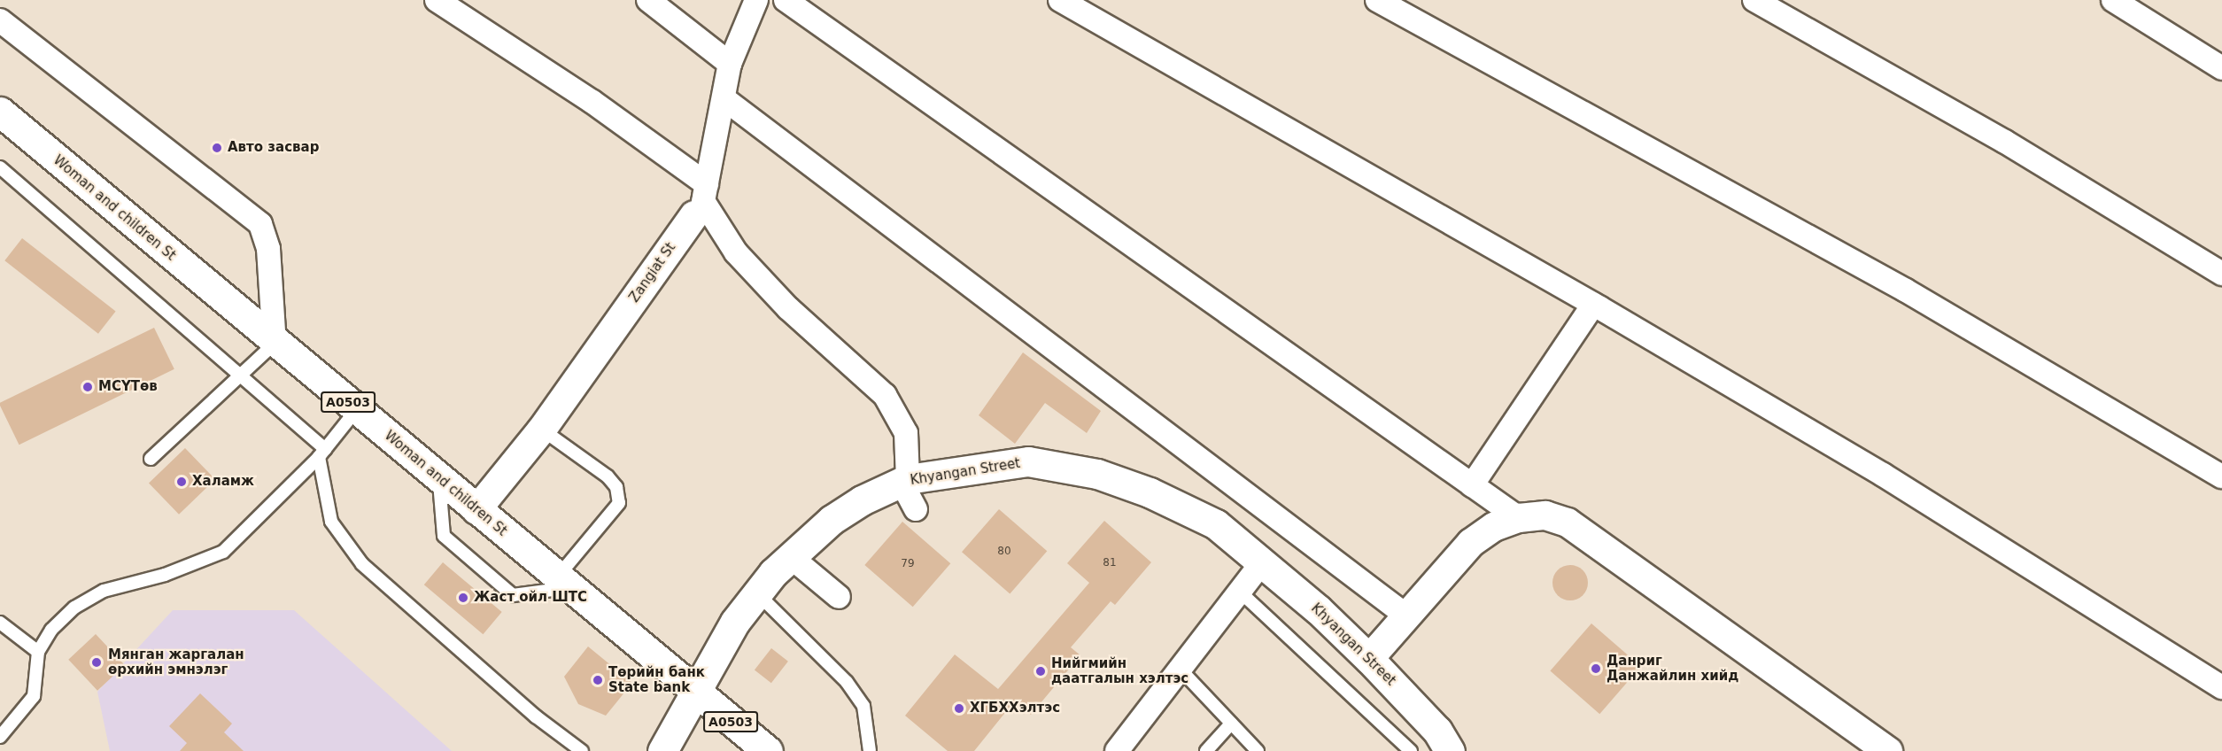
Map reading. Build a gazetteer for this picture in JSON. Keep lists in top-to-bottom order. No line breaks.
{"streets":{"main road":["Woman and children St","A0503","Khyangan Street"],"street":["Zangiat St"]},"crossings":[["Woman and children St","Zangiat St"],["Woman and children St","A0503"],["Woman and children St","Khyangan Street"],["A0503","Khyangan Street"]],"places":["Авто засвар","МСҮТөв","Халамж","Жаст ойл ШТС","Мянган жаргалан өрхийн эмнэлэг","Данриг Данжайлин хийд","Нийгмийн даатгалын хэлтэс","Төрийн банк State bank","ХГБХХэлтэс"],"house_numbers":["80","81","79"]}
